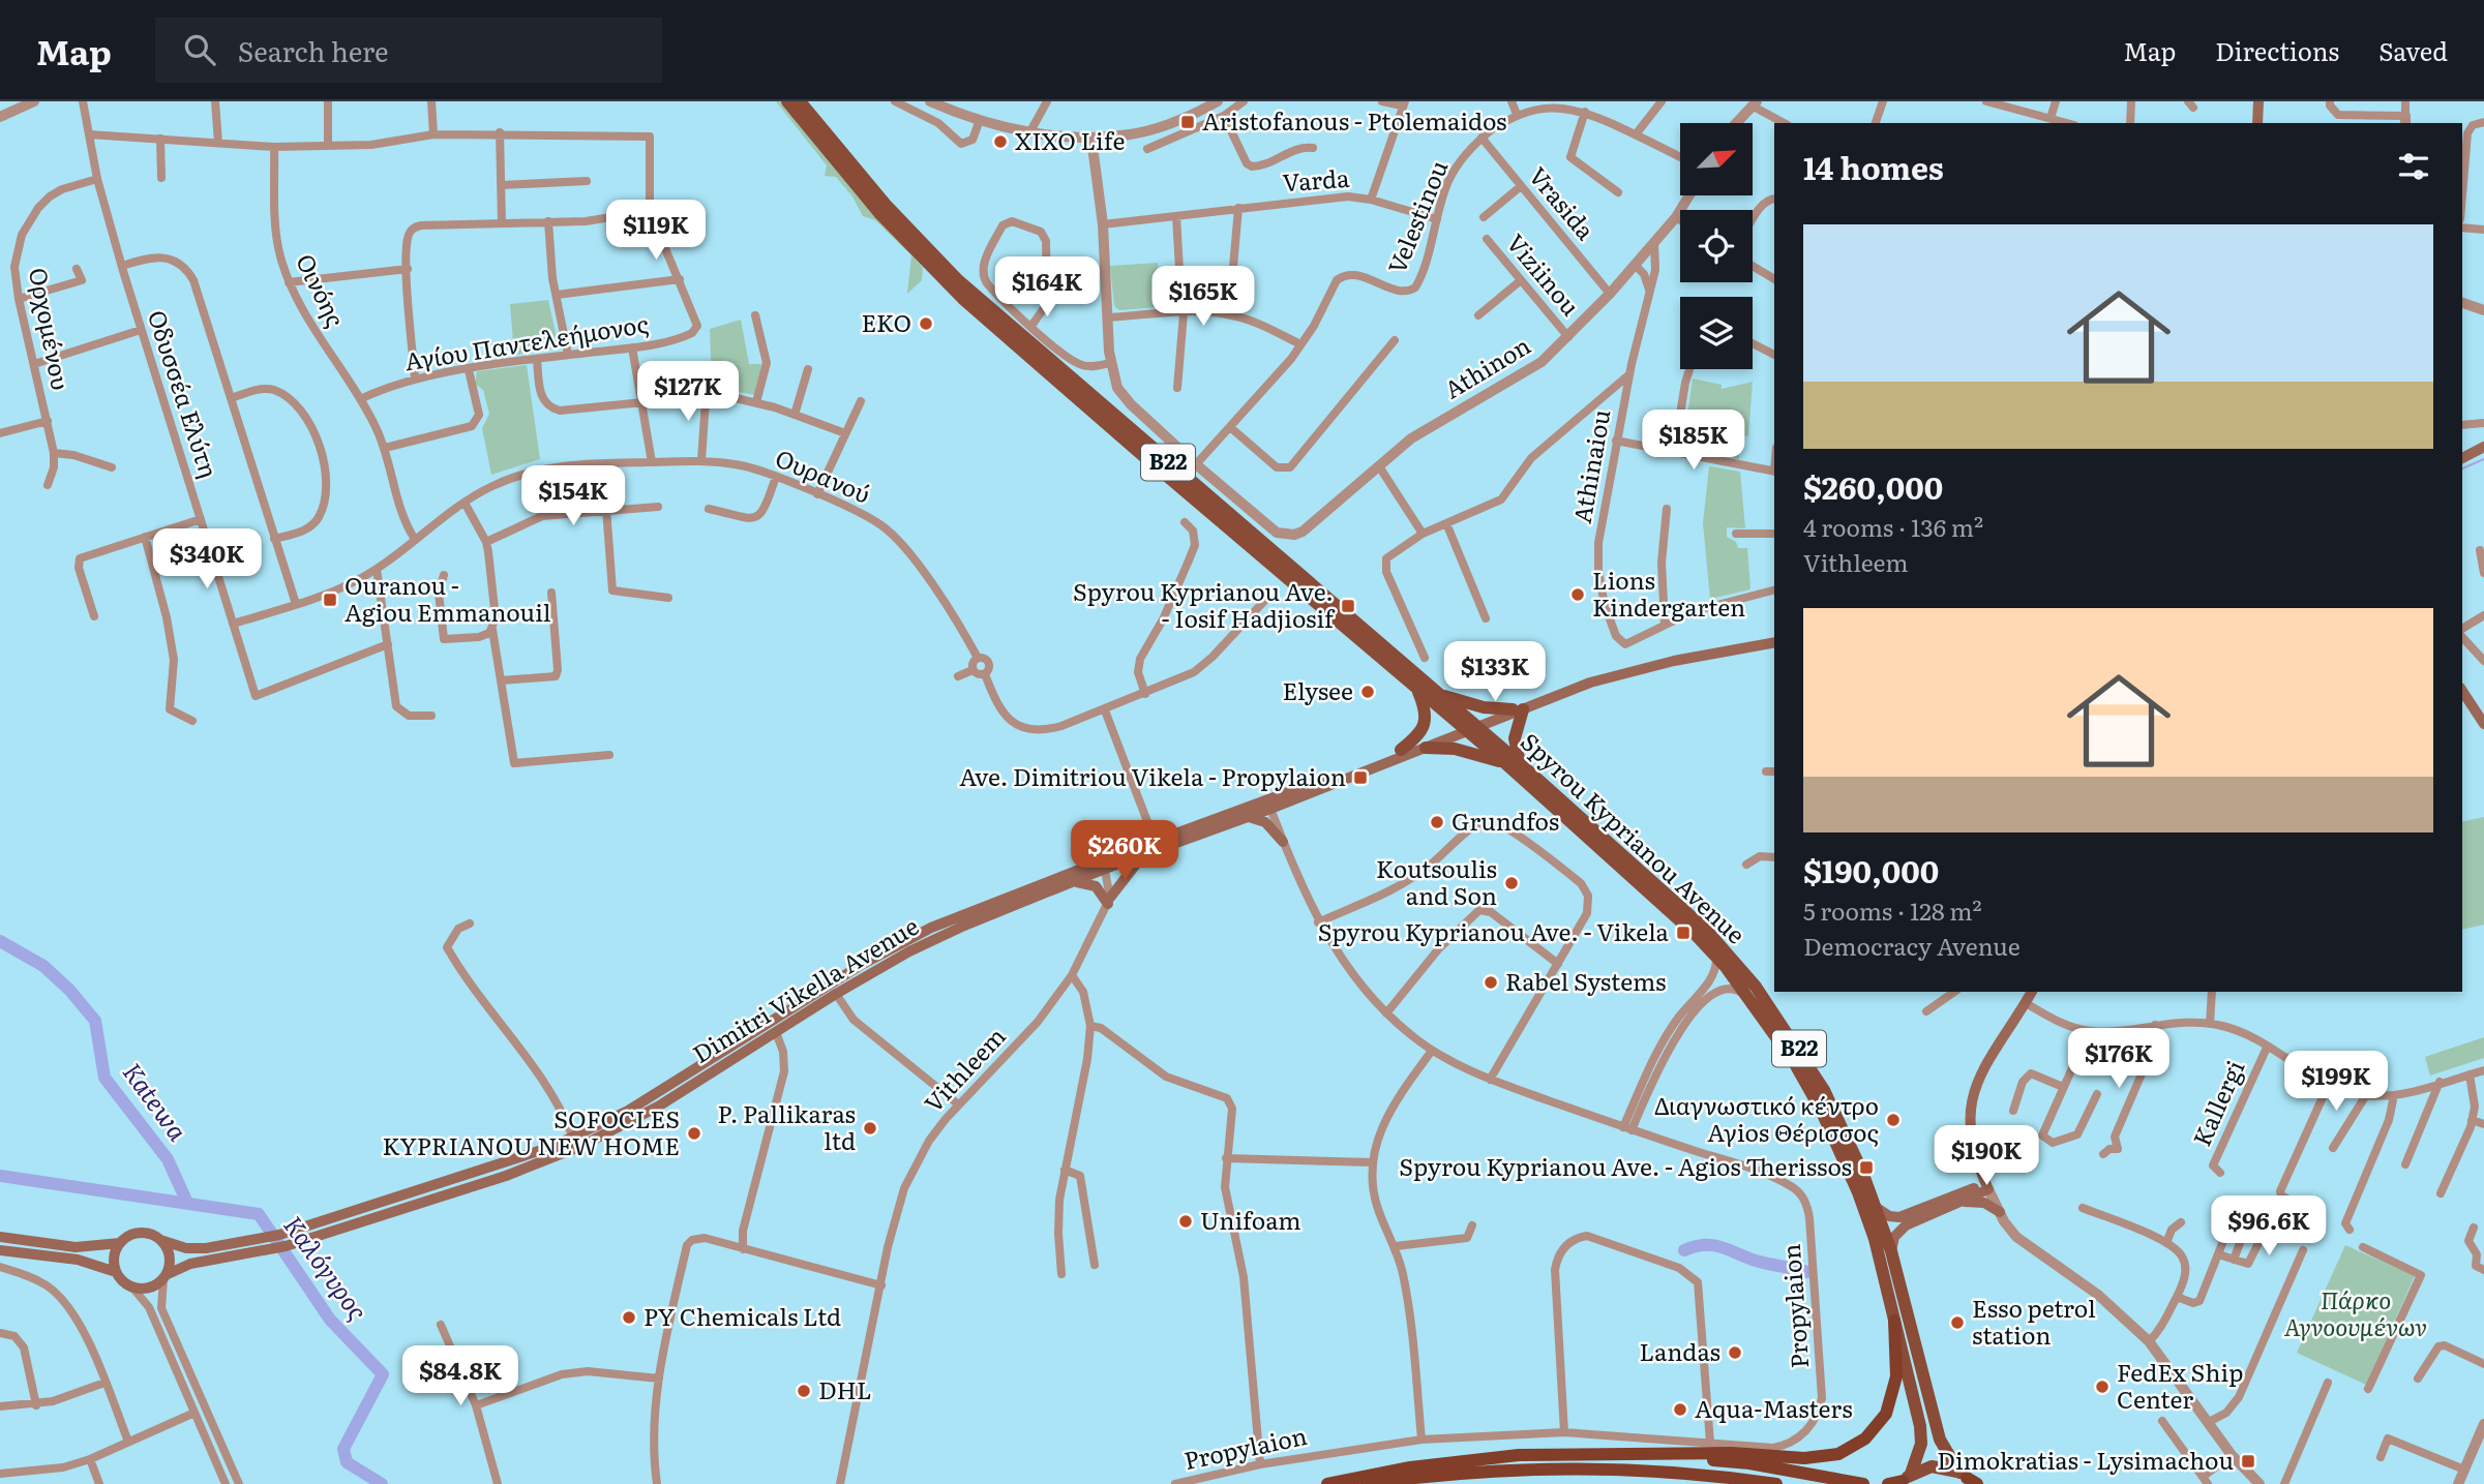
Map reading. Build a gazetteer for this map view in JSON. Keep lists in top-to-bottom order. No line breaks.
{"streets":{"main road":["B22","Spyrou Kyprianou Avenue","Dimitri Vikella Avenue"],"street":["Varda","Vrasida","Velestinou","Viziinou","Οινόης","Ορχομένου","Αγίου Παντελεήμονος","Athinon","Οδυσσέα Ελύτη","Athinaiou","Ουρανού","Vithleem","Kallergi","Propylaion"]},"crossings":[["Varda","Velestinou"],["Vrasida","Velestinou"],["Vrasida","Athinon"],["Viziinou","Athinon"],["Οινόης","Αγίου Παντελεήμονος"],["Οινόης","Ουρανού"],["Ορχομένου","Οδυσσέα Ελύτη"],["Athinon","Athinaiou"],["Οδυσσέα Ελύτη","Ουρανού"],["B22","Spyrou Kyprianou Avenue"],["Spyrou Kyprianou Avenue","Dimitri Vikella Avenue"],["Dimitri Vikella Avenue","Propylaion"]],"water":["Katewa","Καλόγυρος"],"parks":["Πάρκο Αγνοουμένων"],"places":{"transit":["Aristofanous - Ptolemaidos","Ouranou - Agiou Emmanouil","Spyrou Kyprianou Ave. - Iosif Hadjiosif","Ave. Dimitriou Vikela - Propylaion","Spyrou Kyprianou Ave. - Vikela","Spyrou Kyprianou Ave. - Agios Therissos","Dimokratias - Lysimachou"],"other":["XIXO Life","EKO","Lions Kindergarten","Elysee","Grundfos","Koutsoulis and Son","Rabel Systems","Διαγνωστικό κέντρο Αγios Θέρισσος","P. Pallikaras ltd","SOFOCLES KYPRIANOU NEW HOME","Unifoam","PY Chemicals Ltd","Esso petrol station","Landas","FedEx Ship Center","DHL","Aqua-Masters"]},"north":"top right","page":{"header":"Map","search":"Search here","nav":["Map","Directions","Saved"],"heading":"14 homes","price":["$119K","$164K","$165K","$127K","$185K","$154K","$340K","$133K","$260K","$176K","$199K","$190K","$96.6K","$84.8K"],"list":[{"name":"$260,000","note":"4 rooms · 136 m² · Vithleem"},{"name":"$190,000","note":"5 rooms · 128 m² · Democracy Avenue"}]}}
